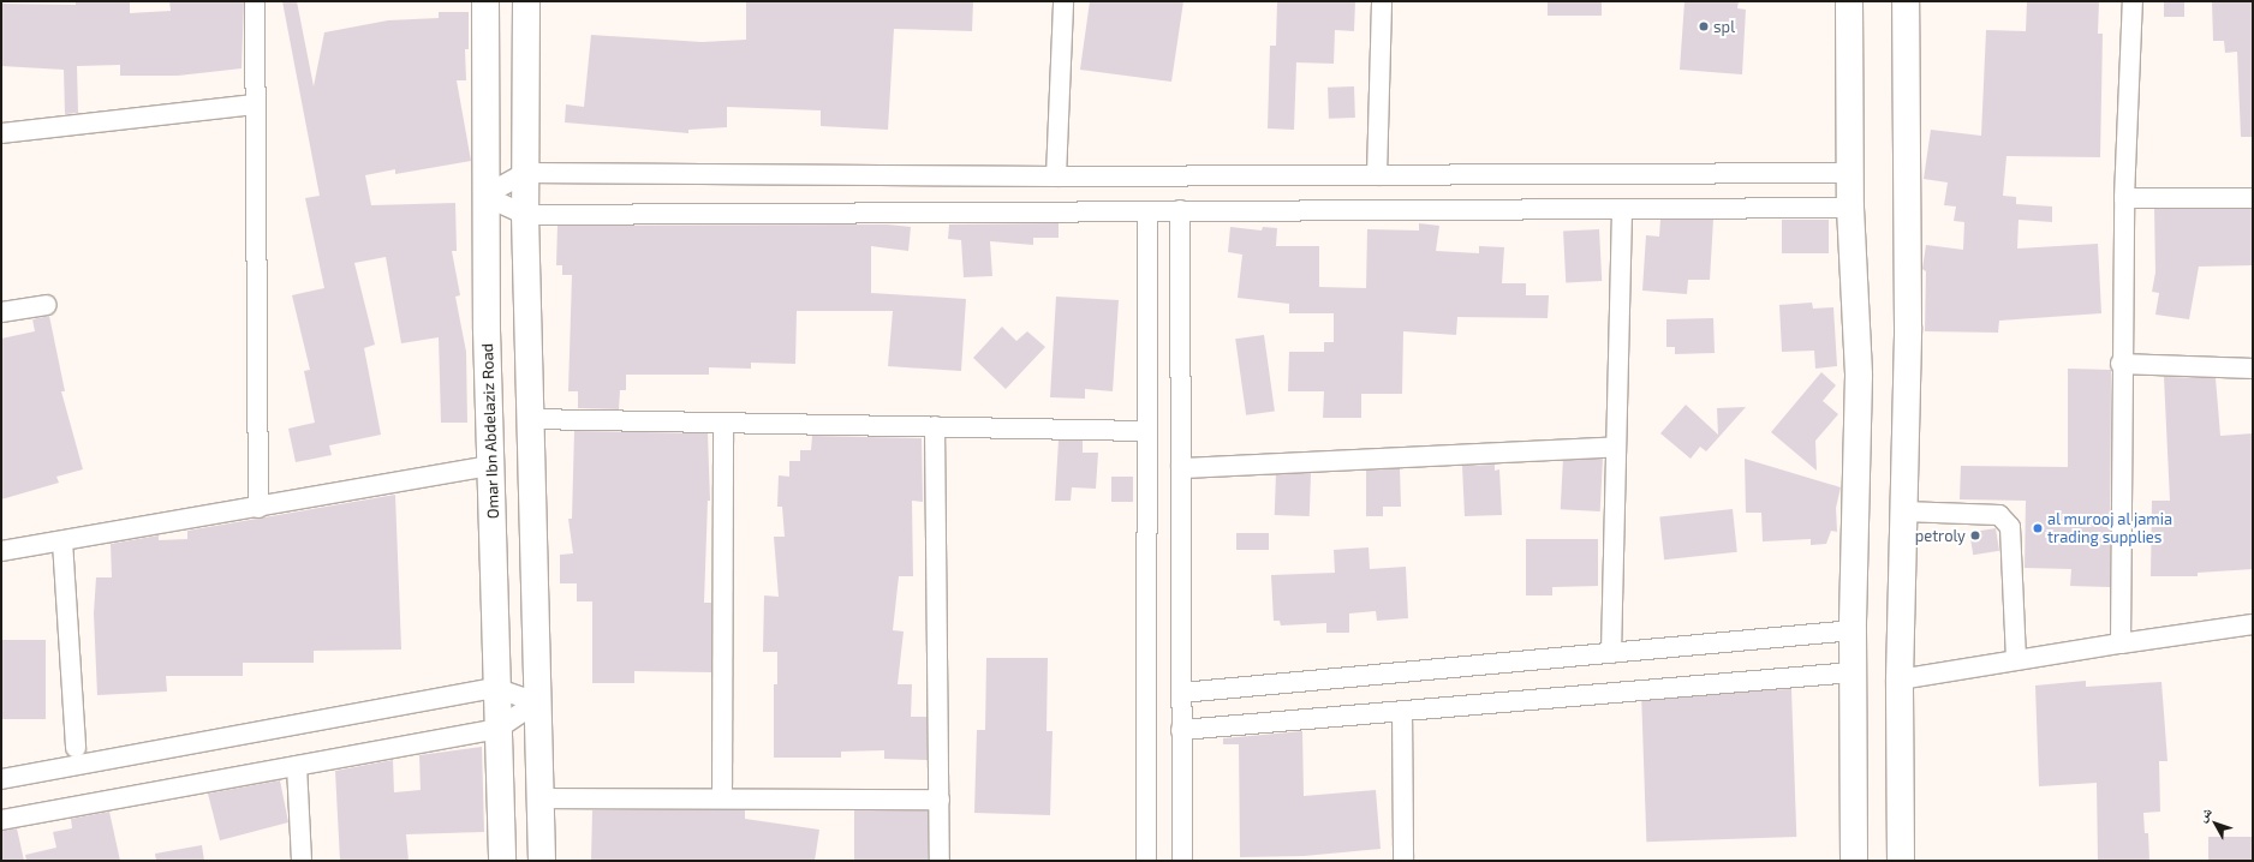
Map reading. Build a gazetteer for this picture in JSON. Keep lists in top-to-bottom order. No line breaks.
{"streets":{"street":["Omar Ibn Abdelaziz Road"]},"places":["spl","al murooj al jamia trading supplies","petroly"],"north":"top left"}
